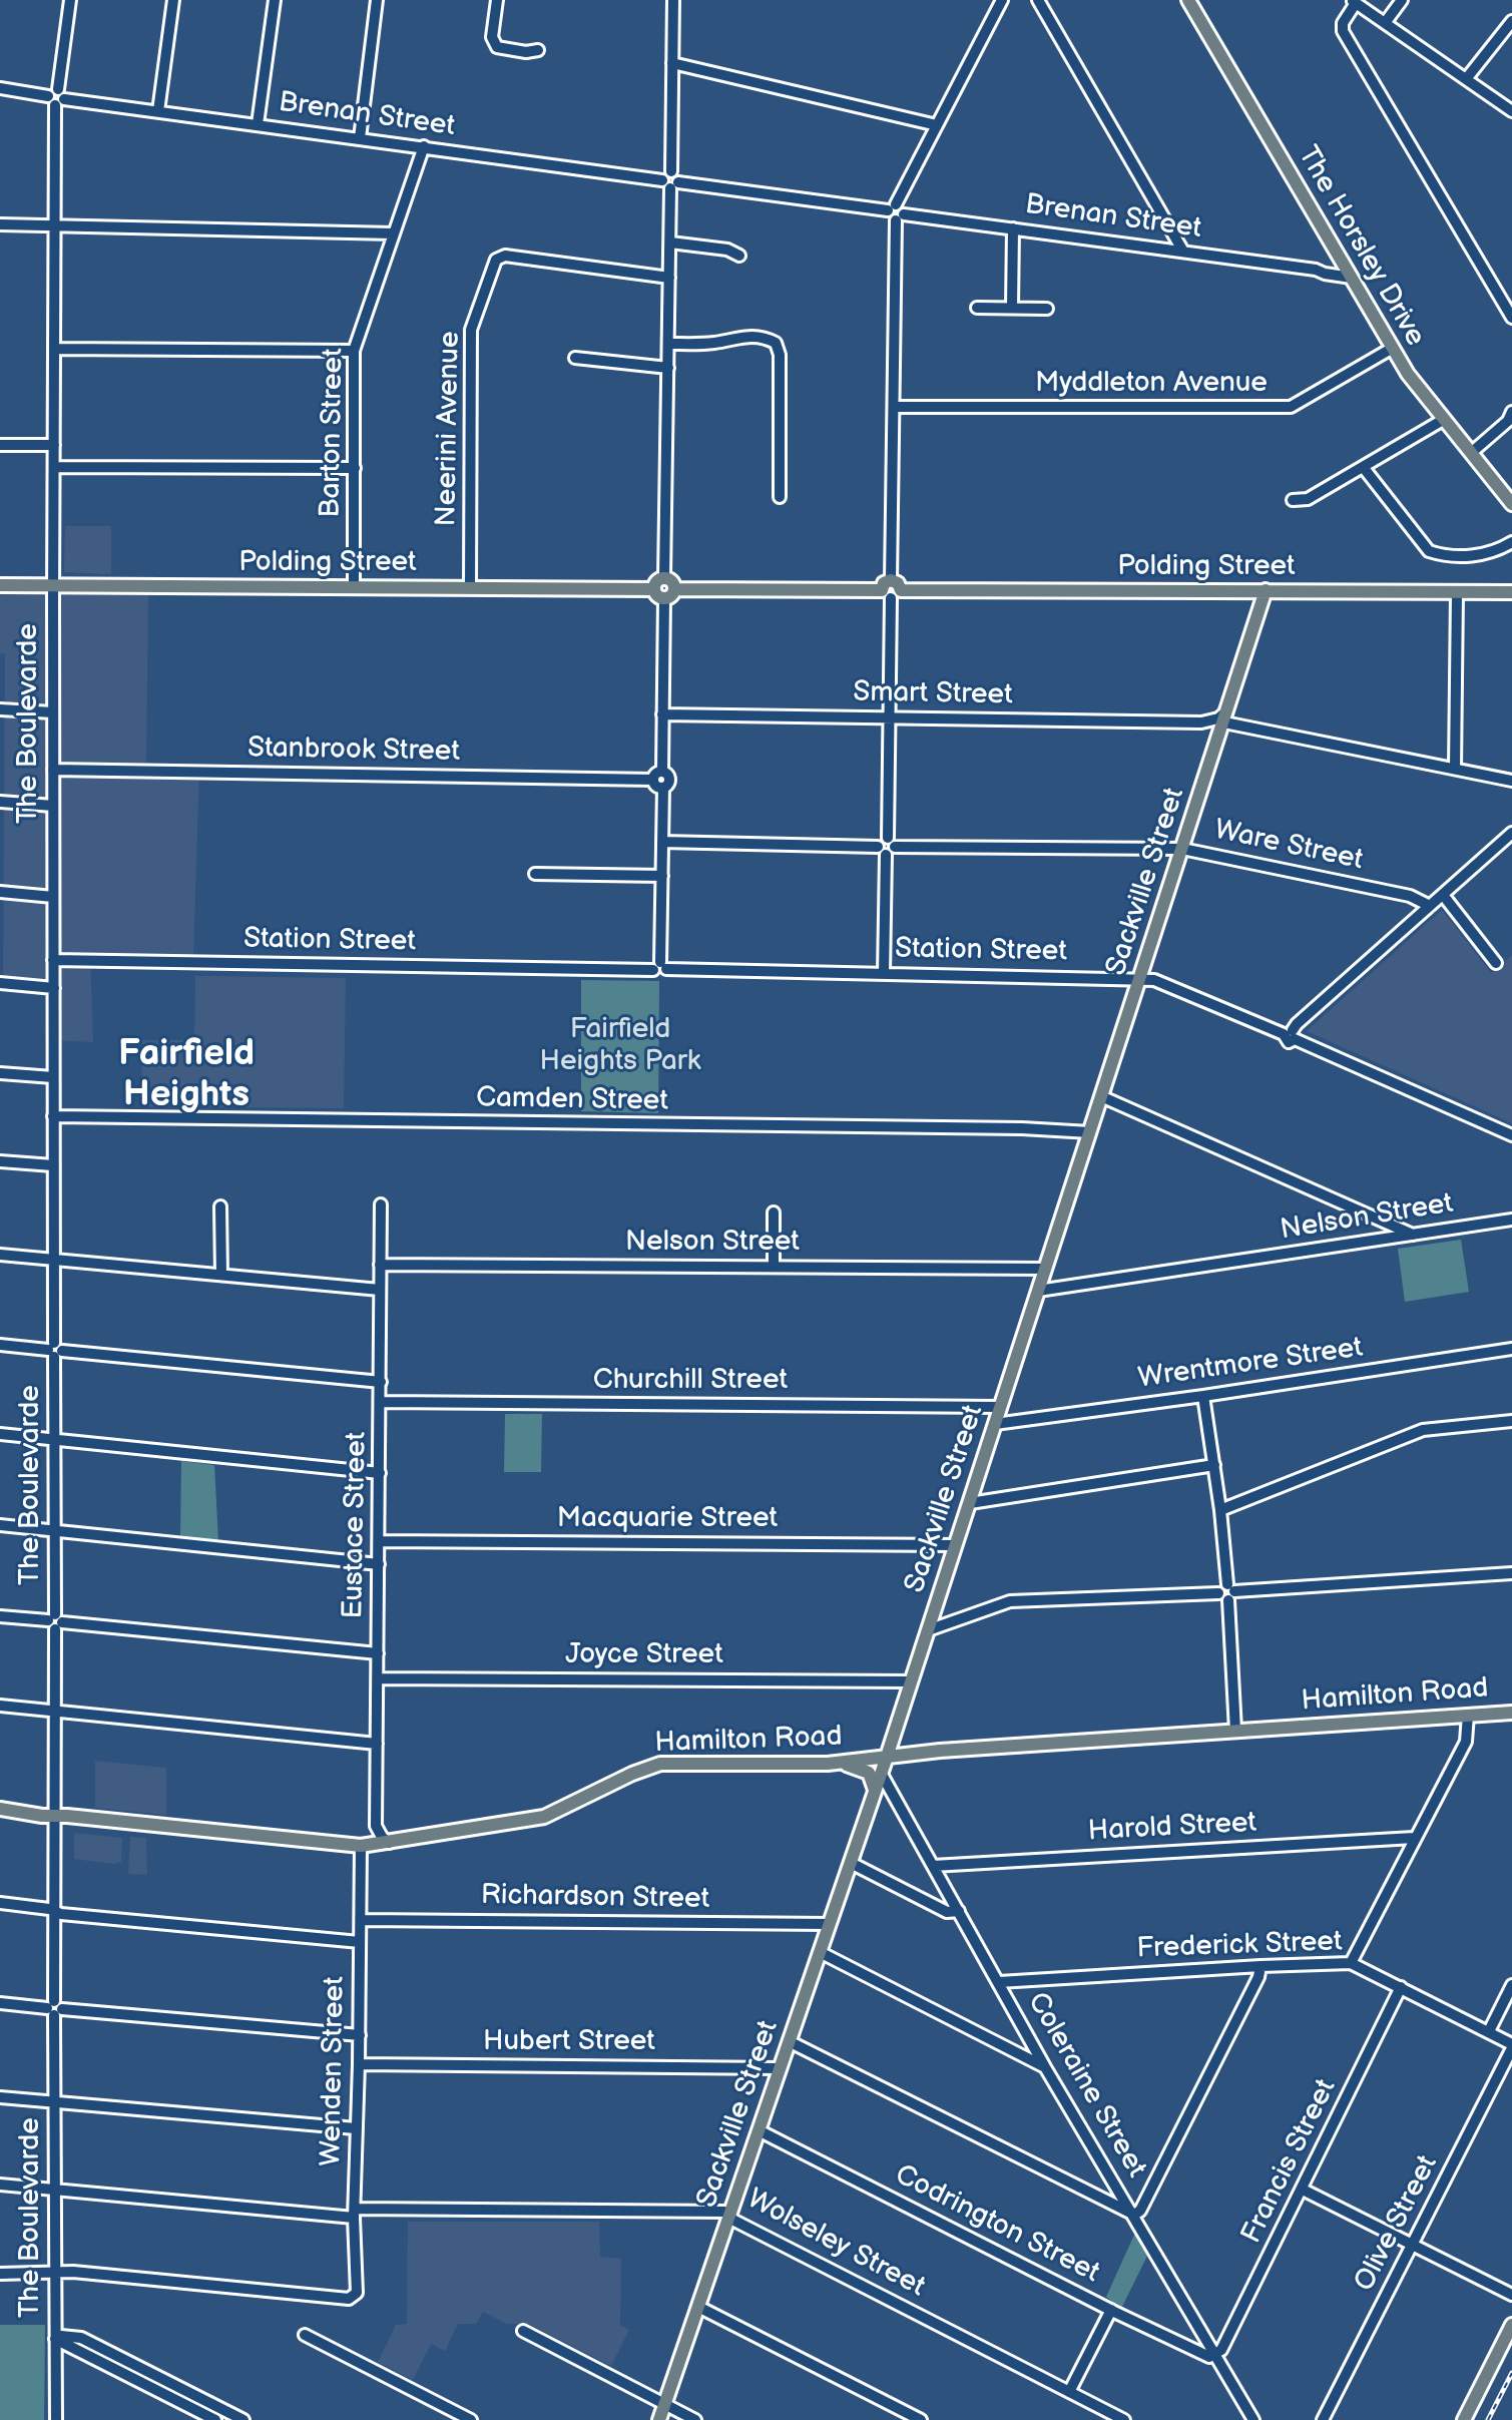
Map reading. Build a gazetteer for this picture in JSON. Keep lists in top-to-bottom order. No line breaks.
{"streets":{"main road":["The Horsley Drive","Polding Street","Sackville Street","Hamilton Road"],"street":["Brenan Street","Myddleton Avenue","Neerini Avenue","Barton Street","Smart Street","The Boulevarde","Stanbrook Street","Ware Street","Station Street","Camden Street","Nelson Street","Wrentmore Street","Churchill Street","Macquarie Street","Eustace Street","Joyce Street","Harold Street","Richardson Street","Frederick Street","Hubert Street","Wenden Street","Coleraine Street","Francis Street","Olive Street","Codrington Street","Wolseley Street"]},"crossings":[["Brenan Street","The Horsley Drive"],["Brenan Street","Barton Street"],["Brenan Street","The Boulevarde"],["The Horsley Drive","Myddleton Avenue"],["Neerini Avenue","Polding Street"],["Barton Street","Polding Street"],["Polding Street","The Boulevarde"],["Polding Street","Sackville Street"],["The Boulevarde","Stanbrook Street"],["The Boulevarde","Station Street"],["The Boulevarde","Camden Street"],["The Boulevarde","Hamilton Road"],["The Boulevarde","Wenden Street"],["The Boulevarde","Wolseley Street"],["Ware Street","Sackville Street"],["Sackville Street","Station Street"],["Sackville Street","Camden Street"],["Sackville Street","Nelson Street"],["Sackville Street","Wrentmore Street"],["Sackville Street","Churchill Street"],["Sackville Street","Macquarie Street"],["Sackville Street","Joyce Street"],["Sackville Street","Hamilton Road"],["Sackville Street","Richardson Street"],["Sackville Street","Hubert Street"],["Sackville Street","Coleraine Street"],["Sackville Street","Codrington Street"],["Sackville Street","Wolseley Street"],["Nelson Street","Eustace Street"],["Churchill Street","Eustace Street"],["Macquarie Street","Eustace Street"],["Eustace Street","Joyce Street"],["Hamilton Road","Wenden Street"],["Harold Street","Coleraine Street"],["Richardson Street","Wenden Street"],["Frederick Street","Coleraine Street"],["Frederick Street","Francis Street"],["Frederick Street","Olive Street"],["Hubert Street","Wenden Street"],["Wenden Street","Wolseley Street"],["Coleraine Street","Francis Street"],["Coleraine Street","Codrington Street"],["Francis Street","Codrington Street"]],"districts":["Fairfield Heights"],"parks":["Fairfield Heights Park"]}
